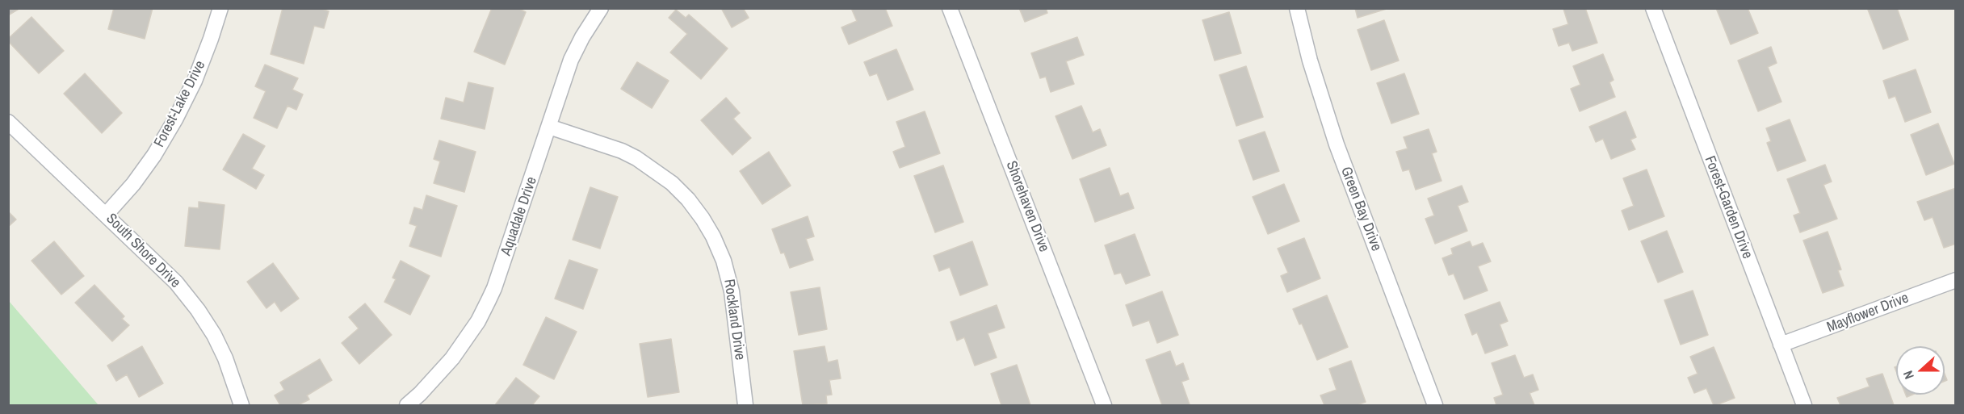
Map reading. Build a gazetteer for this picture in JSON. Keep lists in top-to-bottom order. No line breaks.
{"streets":{"street":["Forest-Lake Drive","Shorehaven Drive","Forest-Garden Drive","Green Bay Drive","Aquadale Drive","South Shore Drive","Mayflower Drive","Rockland Drive"]},"crossings":[["Forest-Lake Drive","South Shore Drive"],["Forest-Garden Drive","Mayflower Drive"],["Aquadale Drive","Rockland Drive"]],"north":"left"}
